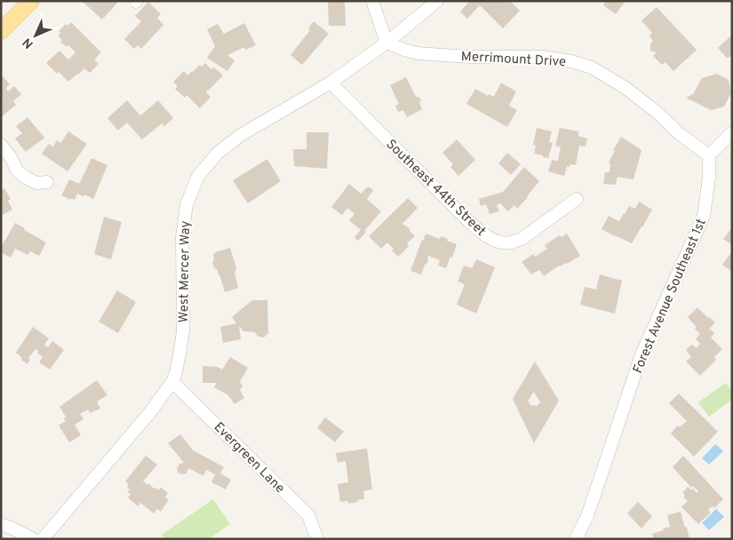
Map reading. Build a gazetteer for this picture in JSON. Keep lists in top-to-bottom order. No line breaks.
{"streets":{"street":["Merrimount Drive","Southeast 44th Street","West Mercer Way","Forest Avenue Southeast 1st","Evergreen Lane"]},"crossings":[["Merrimount Drive","West Mercer Way"],["Merrimount Drive","Forest Avenue Southeast 1st"],["Southeast 44th Street","West Mercer Way"],["West Mercer Way","Evergreen Lane"]],"north":"bottom left"}
